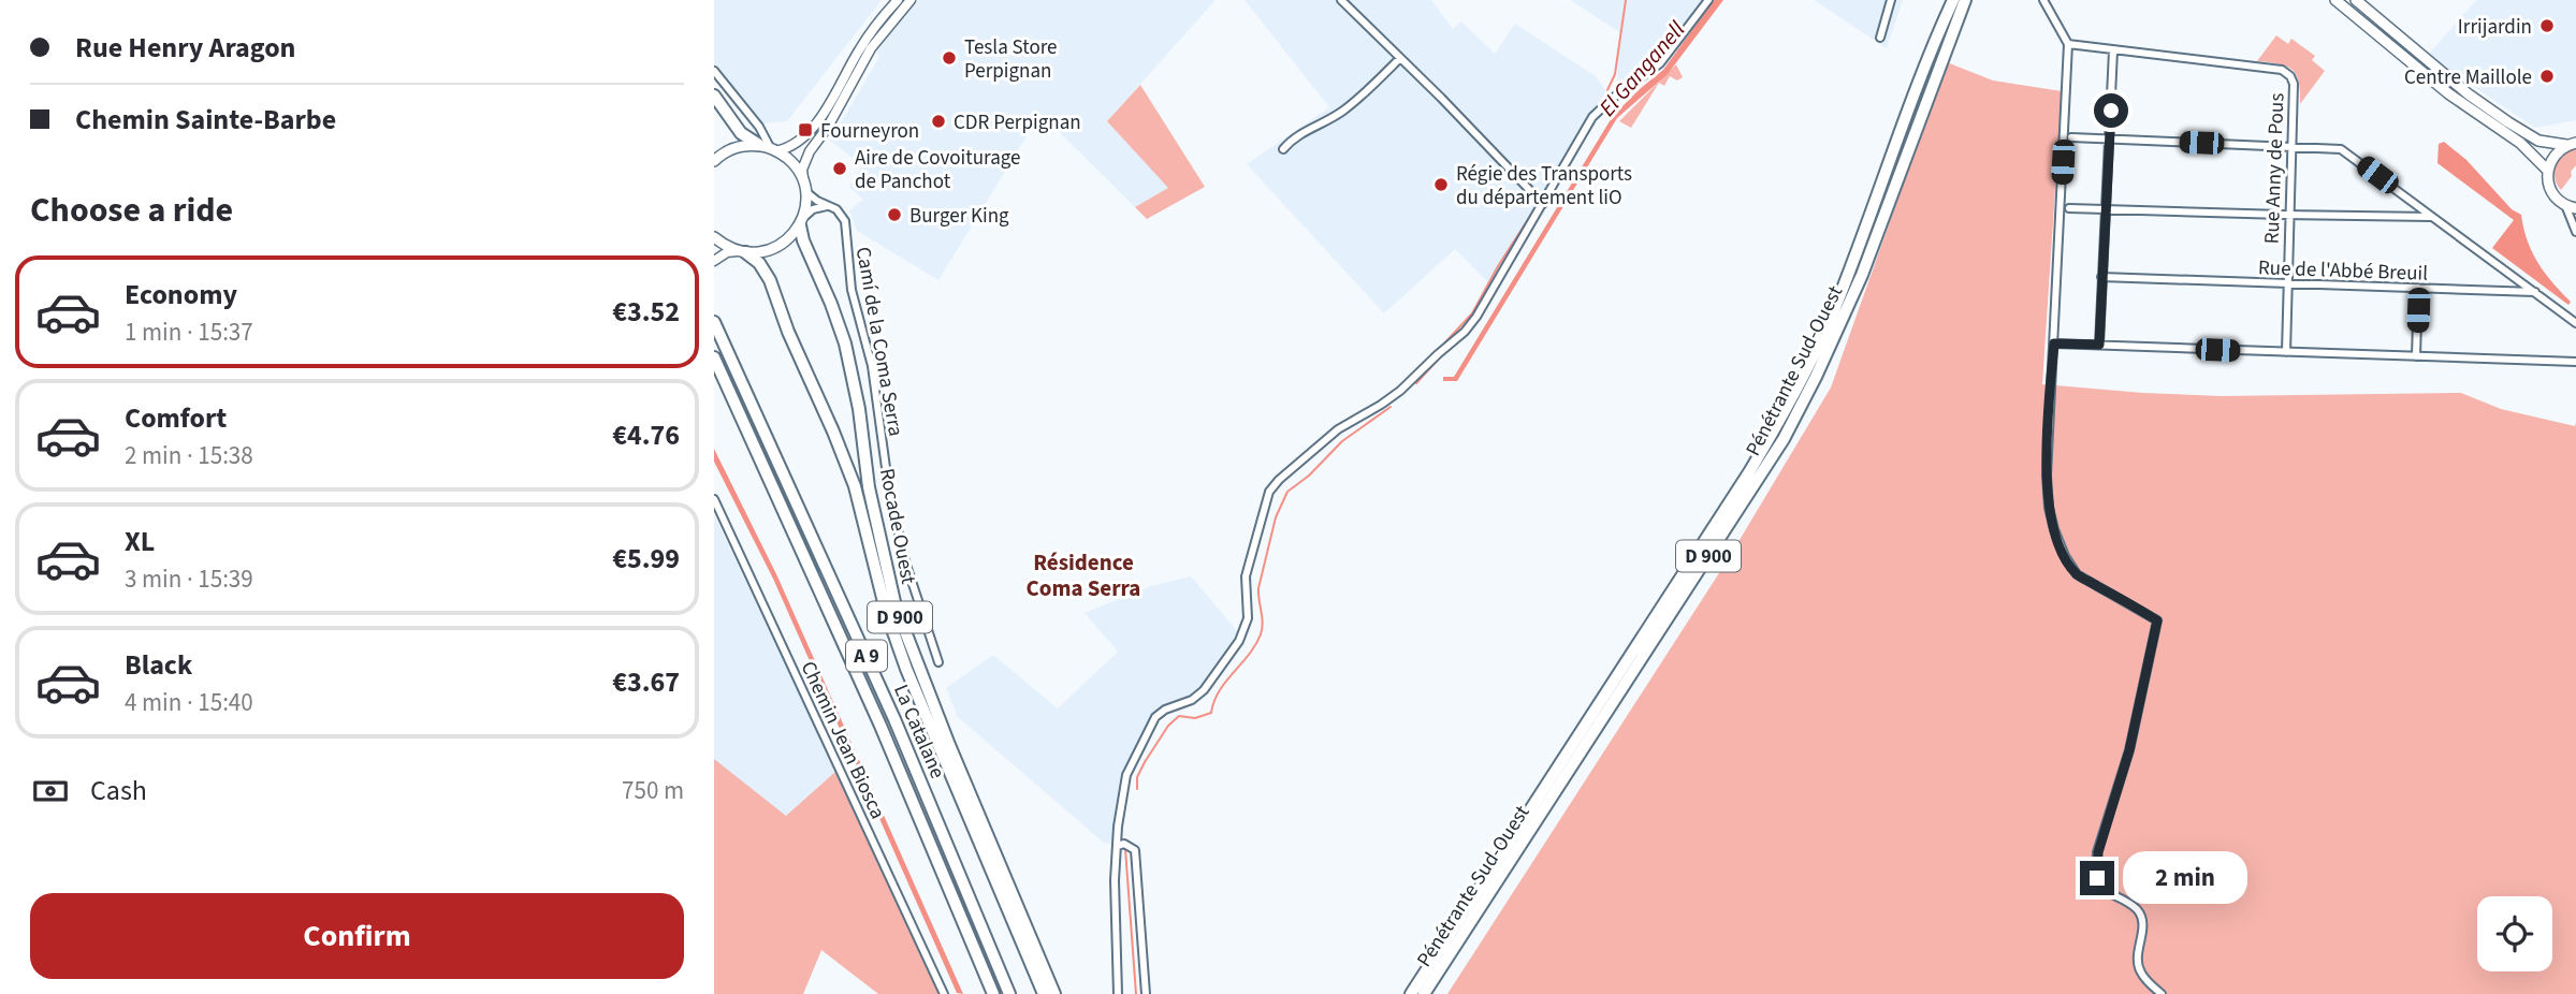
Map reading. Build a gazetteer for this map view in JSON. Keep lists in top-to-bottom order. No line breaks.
{"streets":{"highway":["Pénétrante Sud-Ouest","Rocade Ouest","D 900","A 9","La Catalane"],"street":["Rue Anny de Pous","Rue de l'Abbé Breuil","Camí de la Coma Serra","Chemin Jean Biosca"]},"crossings":[["Rue Anny de Pous","Rue de l'Abbé Breuil"]],"districts":["Résidence Coma Serra"],"water":["El Ganganell"],"places":{"other":["Irrijardin","Tesla Store Perpignan","Centre Maillole","CDR Perpignan","Aire de Covoiturage de Panchot","Régie des Transports du département liO","Burger King"],"transit":["Fourneyron"]},"page":{"banner":["Rue Henry Aragon","Chemin Sainte-Barbe"],"heading":"Choose a ride","list":[{"name":"Economy","note":"1 min · 15:37","value":"€3.52"},{"name":"Comfort","note":"2 min · 15:38","value":"€4.76"},{"name":"XL","note":"3 min · 15:39","value":"€5.99"},{"name":"Black","note":"4 min · 15:40","value":"€3.67"}],"pay":["Cash","750 m"],"bubble":"2 min","buttons":"Confirm"}}
